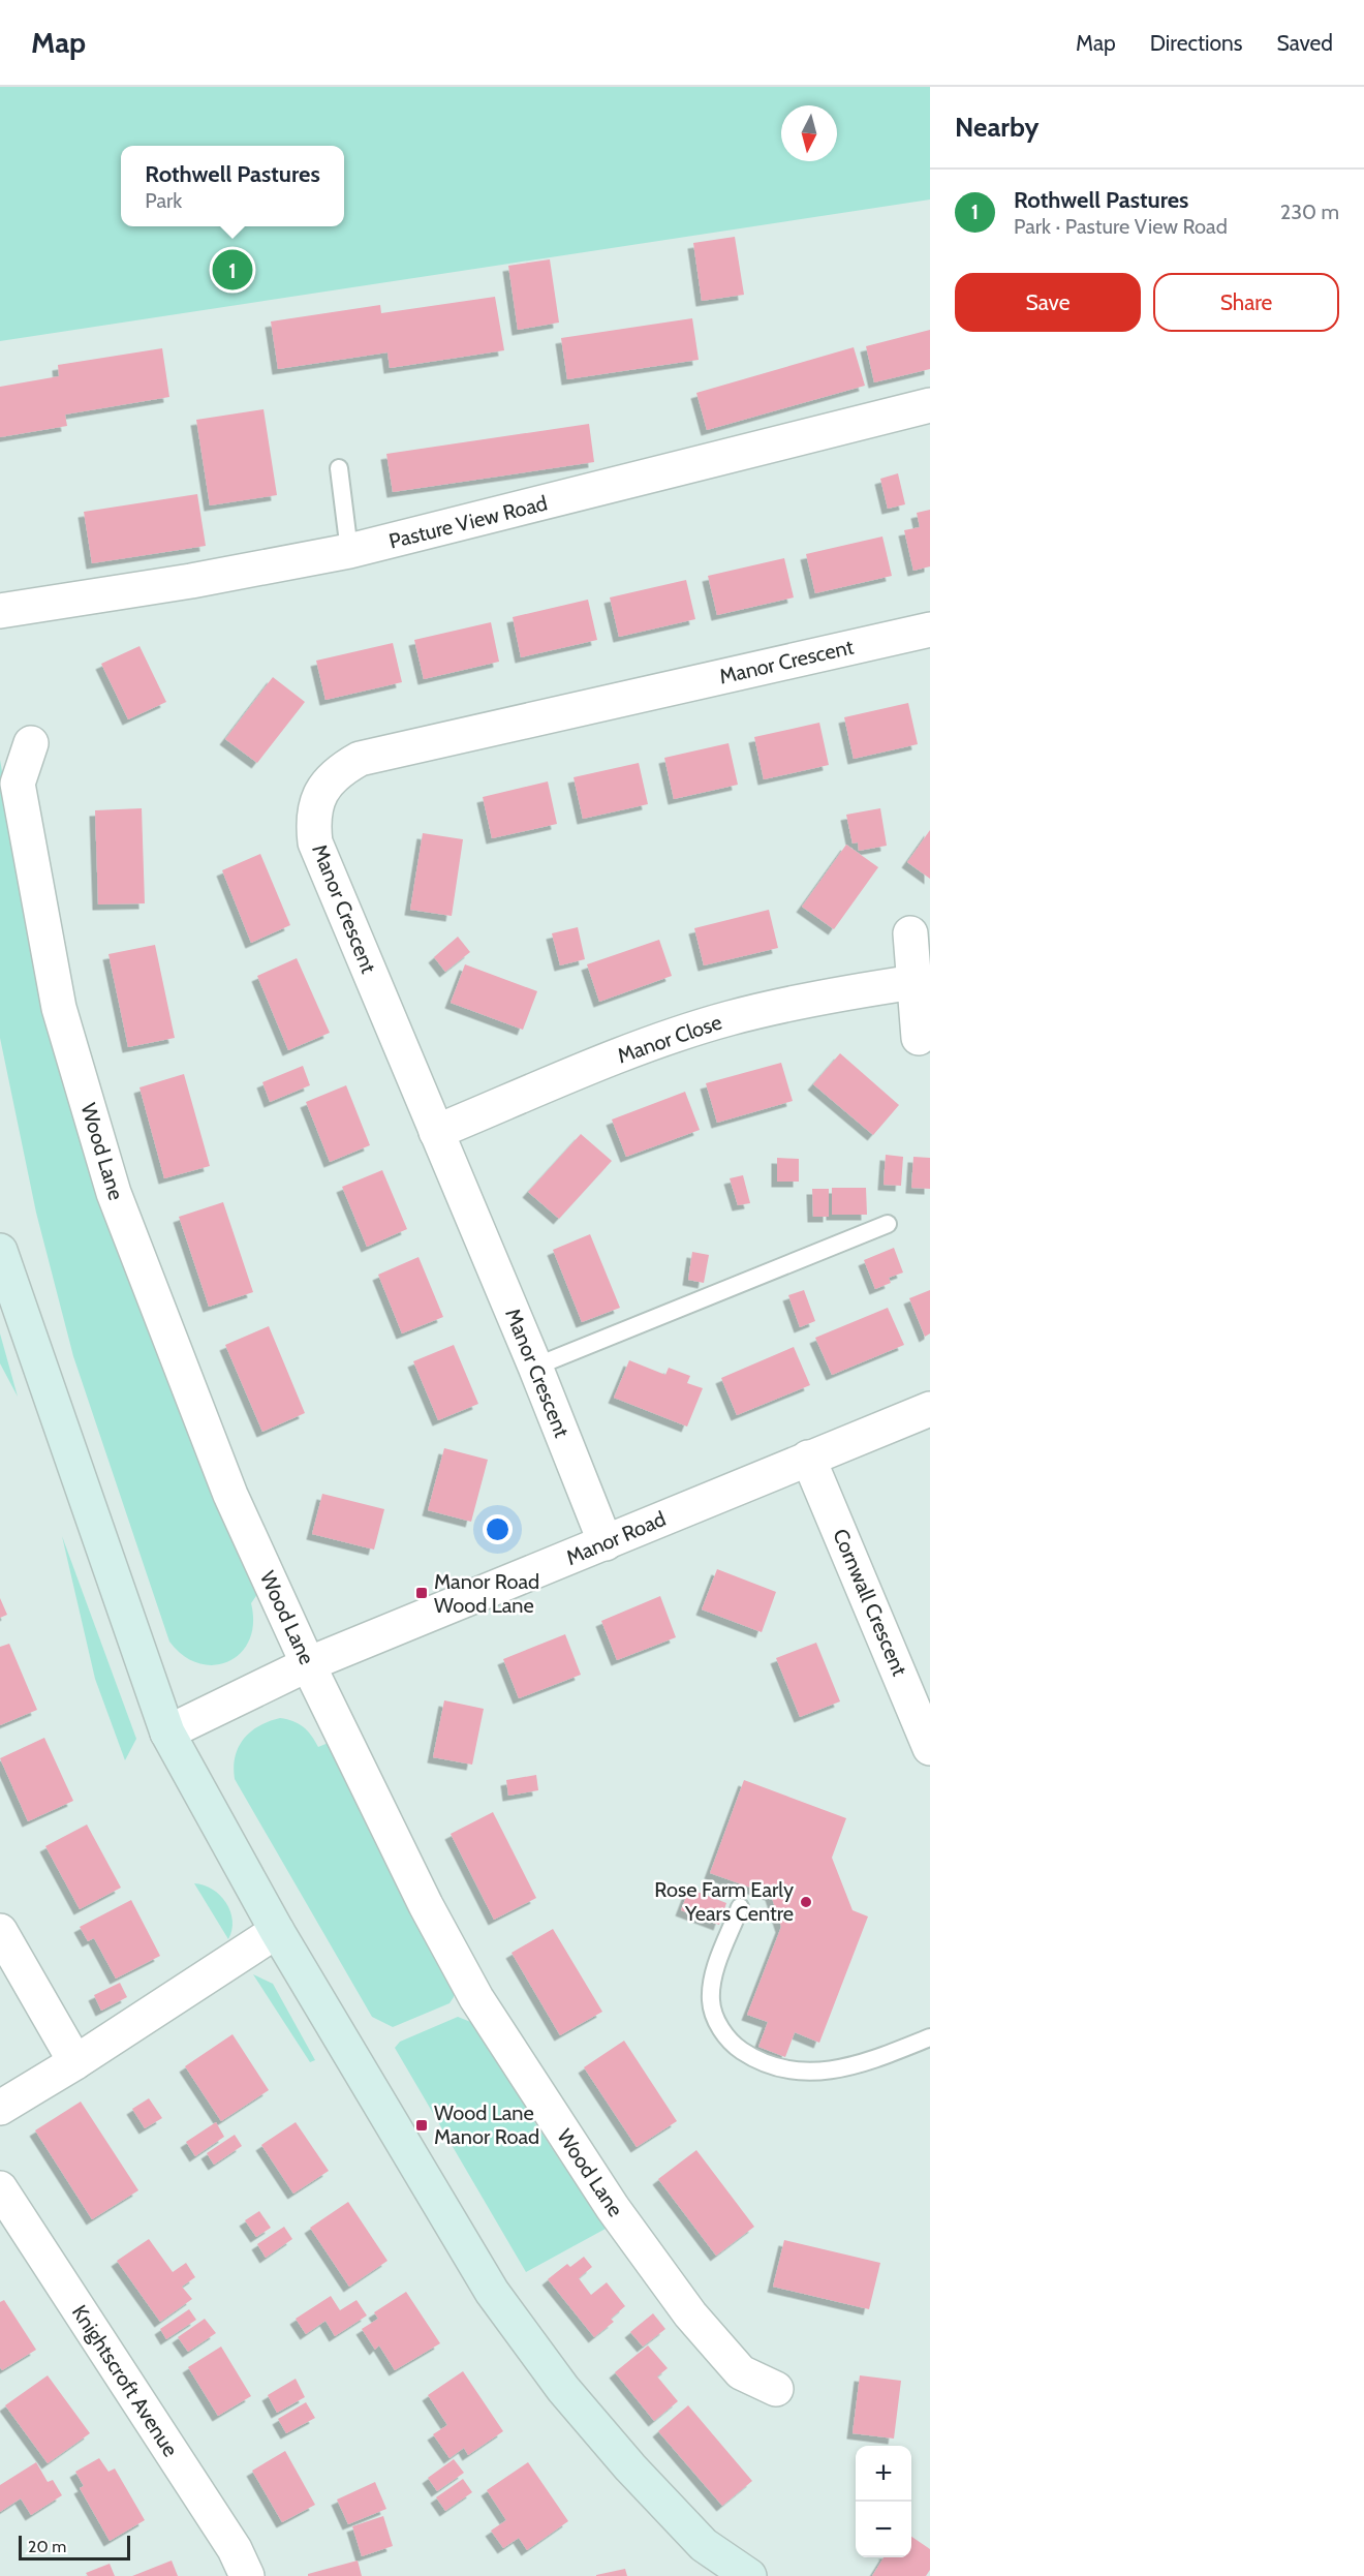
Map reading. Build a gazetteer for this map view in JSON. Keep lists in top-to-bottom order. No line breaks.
{"streets":{"street":["Pasture View Road","Manor Crescent","Manor Close","Wood Lane","Manor Road","Cornwall Crescent","Knightscroft Avenue"]},"crossings":[["Manor Crescent","Manor Close"],["Manor Crescent","Manor Road"],["Wood Lane","Manor Road"],["Manor Road","Cornwall Crescent"]],"places":{"transit":["Manor Road Wood Lane","Wood Lane Manor Road"],"other":["Rose Farm Early Years Centre"]},"scale_bar":"20 m","north":"bottom","page":{"header":"Map","nav":["Map","Directions","Saved"],"heading":"Nearby","popup":["Rothwell Pastures","Park"],"list":[{"mark":"1","name":"Rothwell Pastures","note":"Park · Pasture View Road","value":"230 m"}],"pins":"1","buttons":["Save","Share"],"map_buttons":["+","−"],"scale":"20 m"}}
